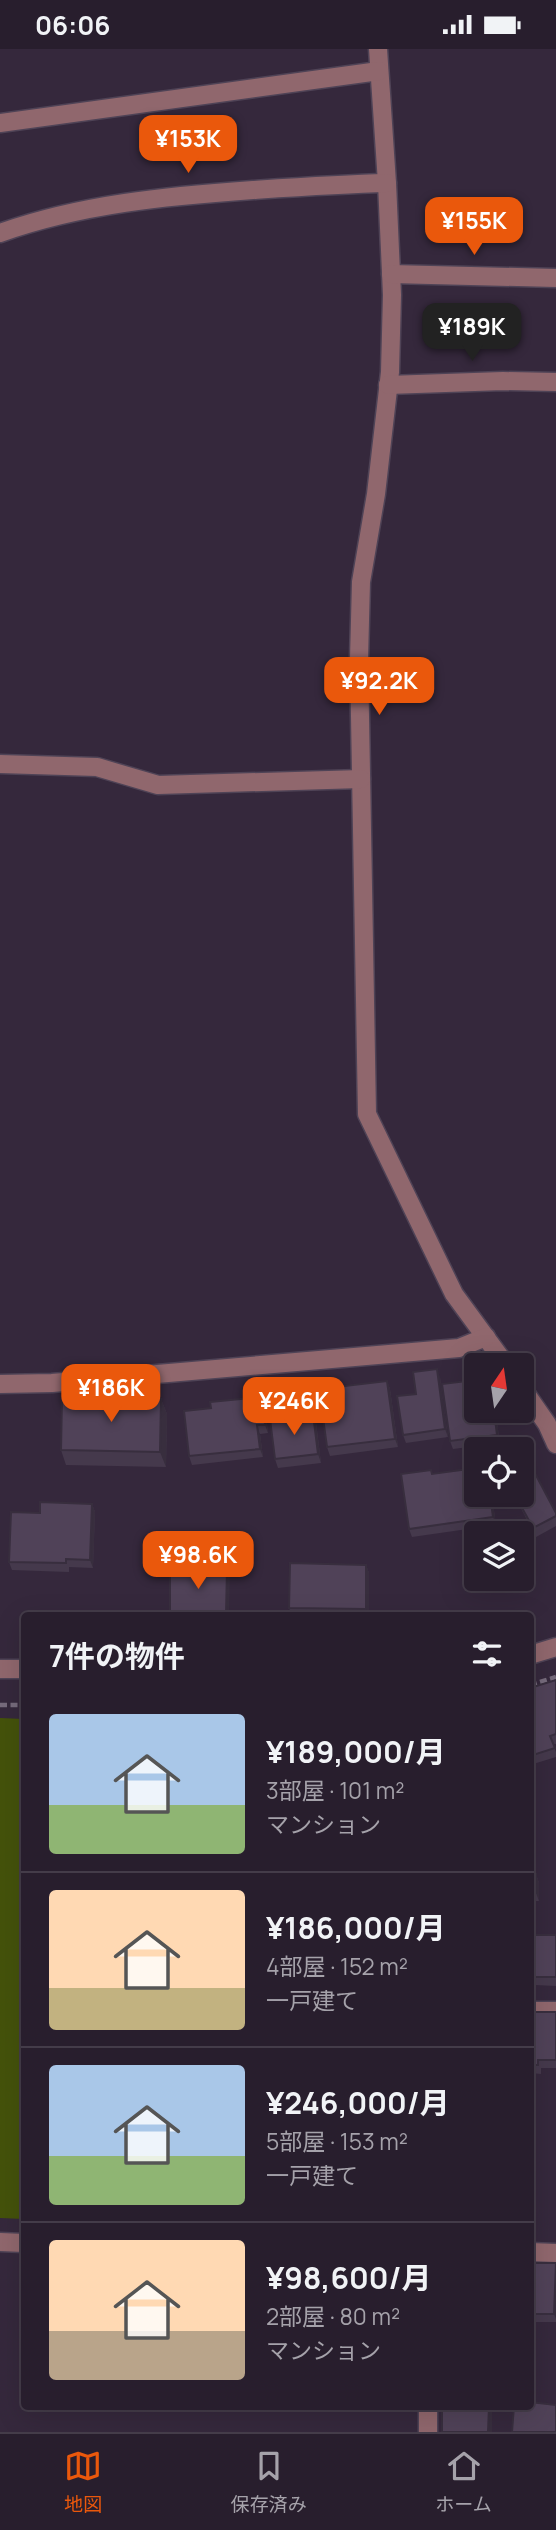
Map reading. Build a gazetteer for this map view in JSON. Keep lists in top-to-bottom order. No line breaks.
{"north":"top","page":{"status":"06:06","price":["¥153K","¥155K","¥189K","¥92.2K","¥186K","¥246K","¥98.6K"],"heading":"7件の物件","list":[{"name":"¥189,000/月","note":"3部屋 · 101 m² · マンション"},{"name":"¥186,000/月","note":"4部屋 · 152 m² · 一戸建て"},{"name":"¥246,000/月","note":"5部屋 · 153 m² · 一戸建て"},{"name":"¥98,600/月","note":"2部屋 · 80 m² · マンション"}],"tabs":["地図","保存済み","ホーム"]}}
